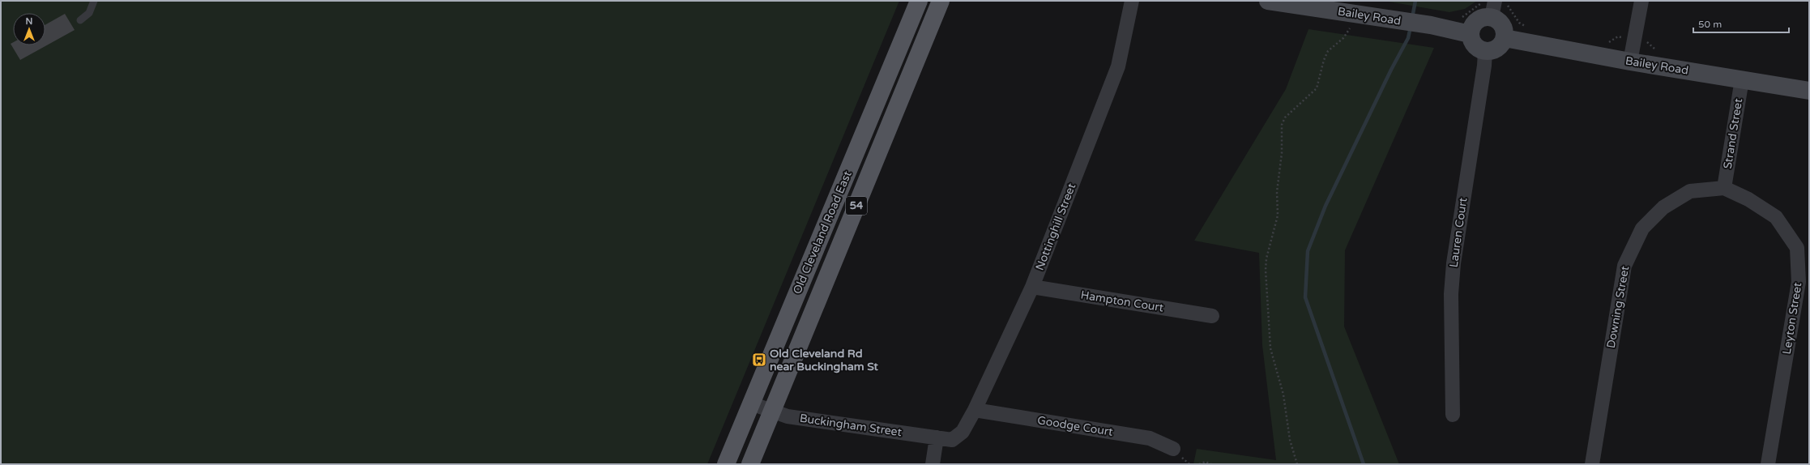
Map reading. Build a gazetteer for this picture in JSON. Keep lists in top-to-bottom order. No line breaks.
{"streets":{"main road":["54","Old Cleveland Road East"],"street":["Bailey Road","Strand Street","Nottinghill Street","Lauren Court","Hampton Court","Downing Street","Leyton Street","Buckingham Street","Goodge Court"]},"crossings":[["Bailey Road","Strand Street"],["Bailey Road","Lauren Court"],["Strand Street","Downing Street"],["Strand Street","Leyton Street"],["Nottinghill Street","Hampton Court"],["Nottinghill Street","Buckingham Street"],["Nottinghill Street","Goodge Court"],["Old Cleveland Road East","Buckingham Street"],["Downing Street","Leyton Street"]],"places":{"bus stop":["Old Cleveland Rd near Buckingham St"]},"scale_bar":"50 m","north":"top"}
